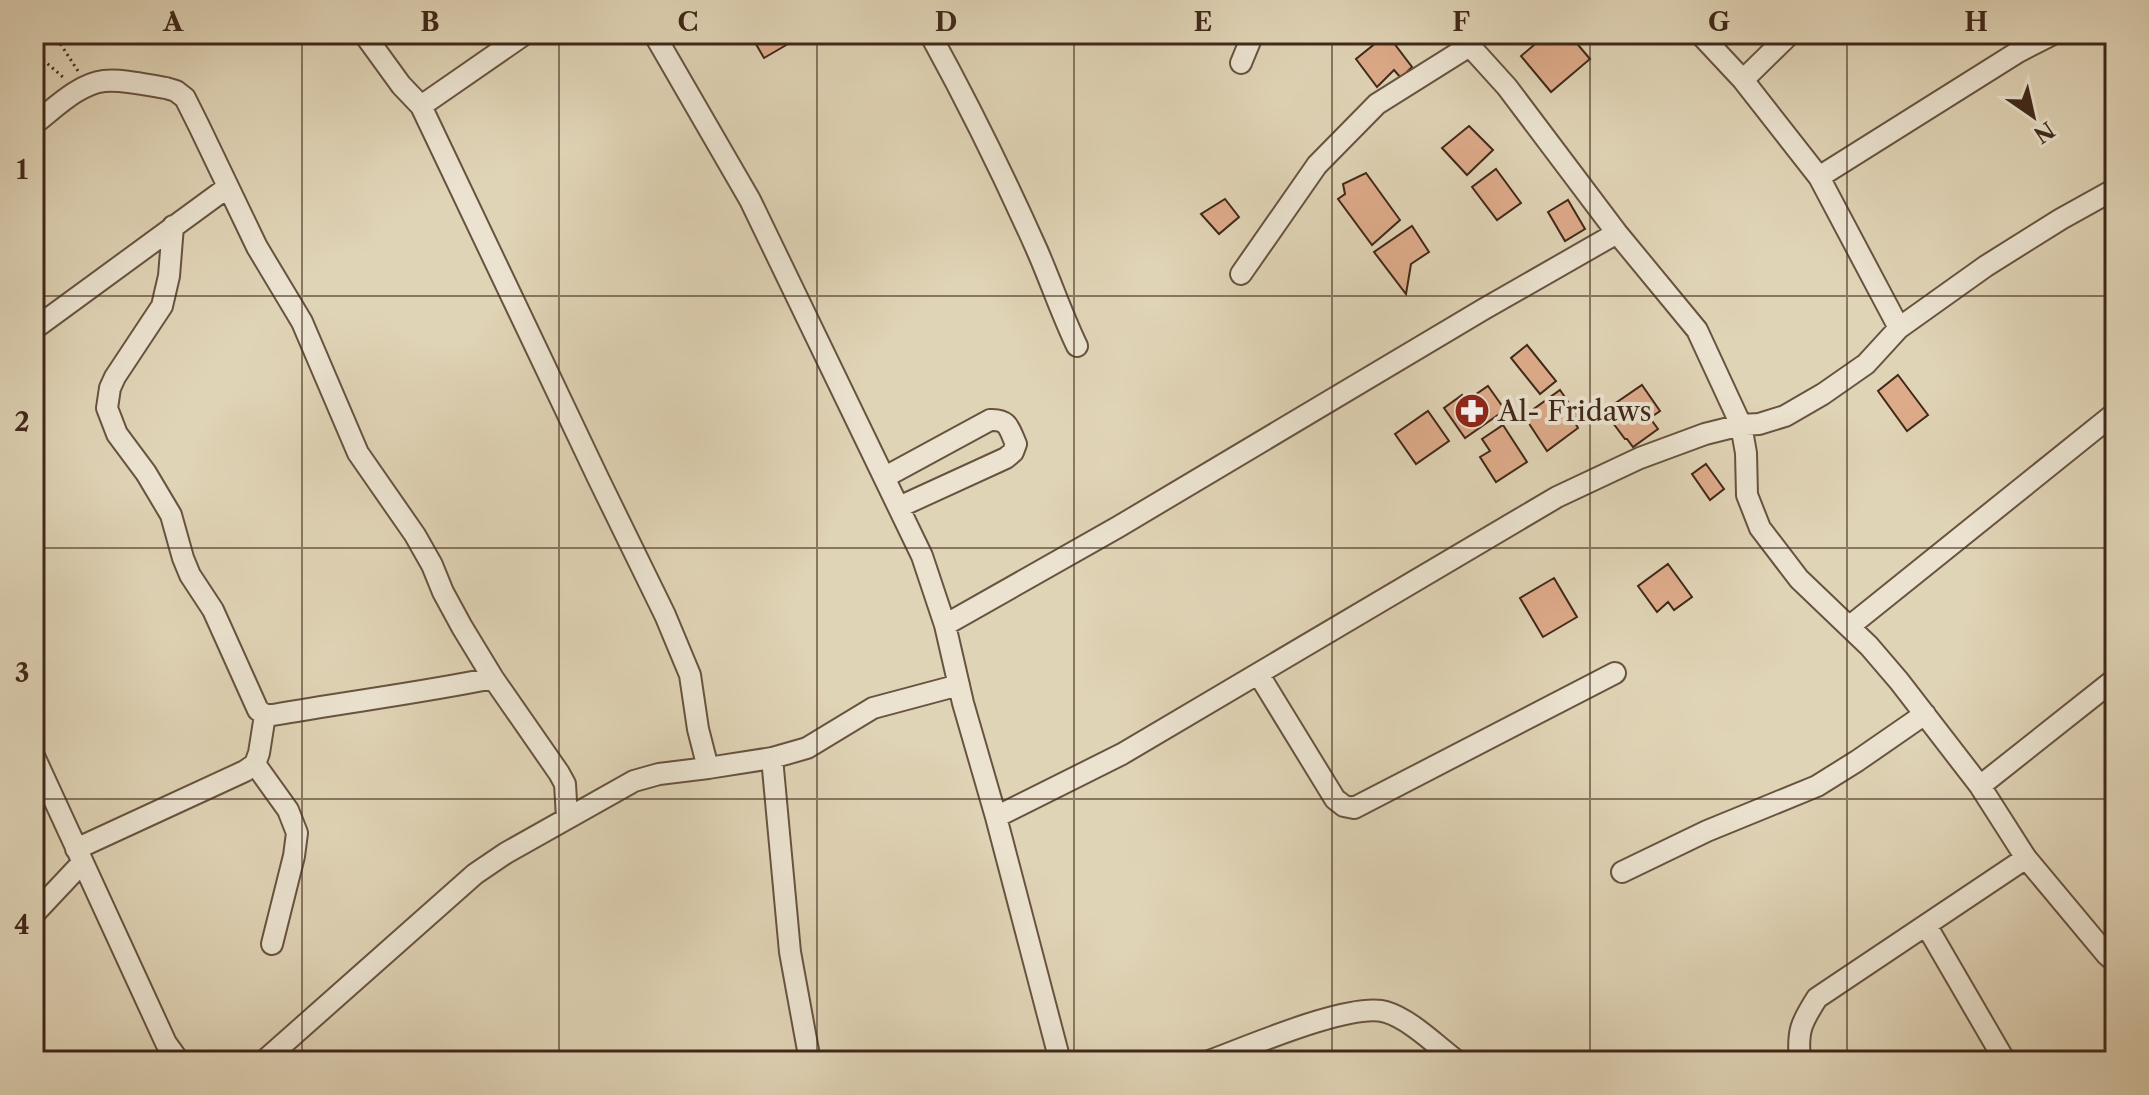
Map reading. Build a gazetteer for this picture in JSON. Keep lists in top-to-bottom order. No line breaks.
{"places":{"pharmacy":["Al- Fridaws"]},"north":"bottom right","grid":{"columns":["A","B","C","D","E","F","G","H"],"rows":["1","2","3","4"]}}
